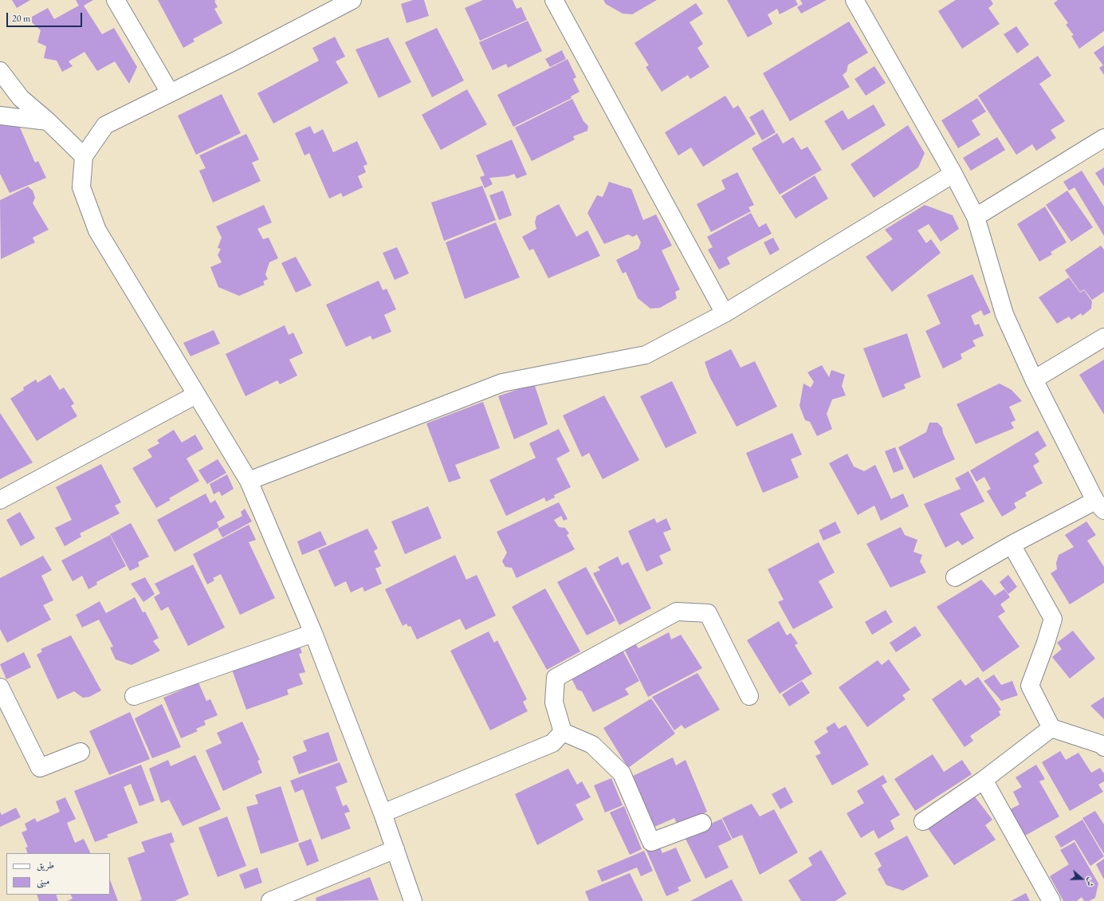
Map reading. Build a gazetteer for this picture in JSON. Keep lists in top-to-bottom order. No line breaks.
{"legend":["طريق","مبنى"],"scale_bar":"20 m","north":"right"}
